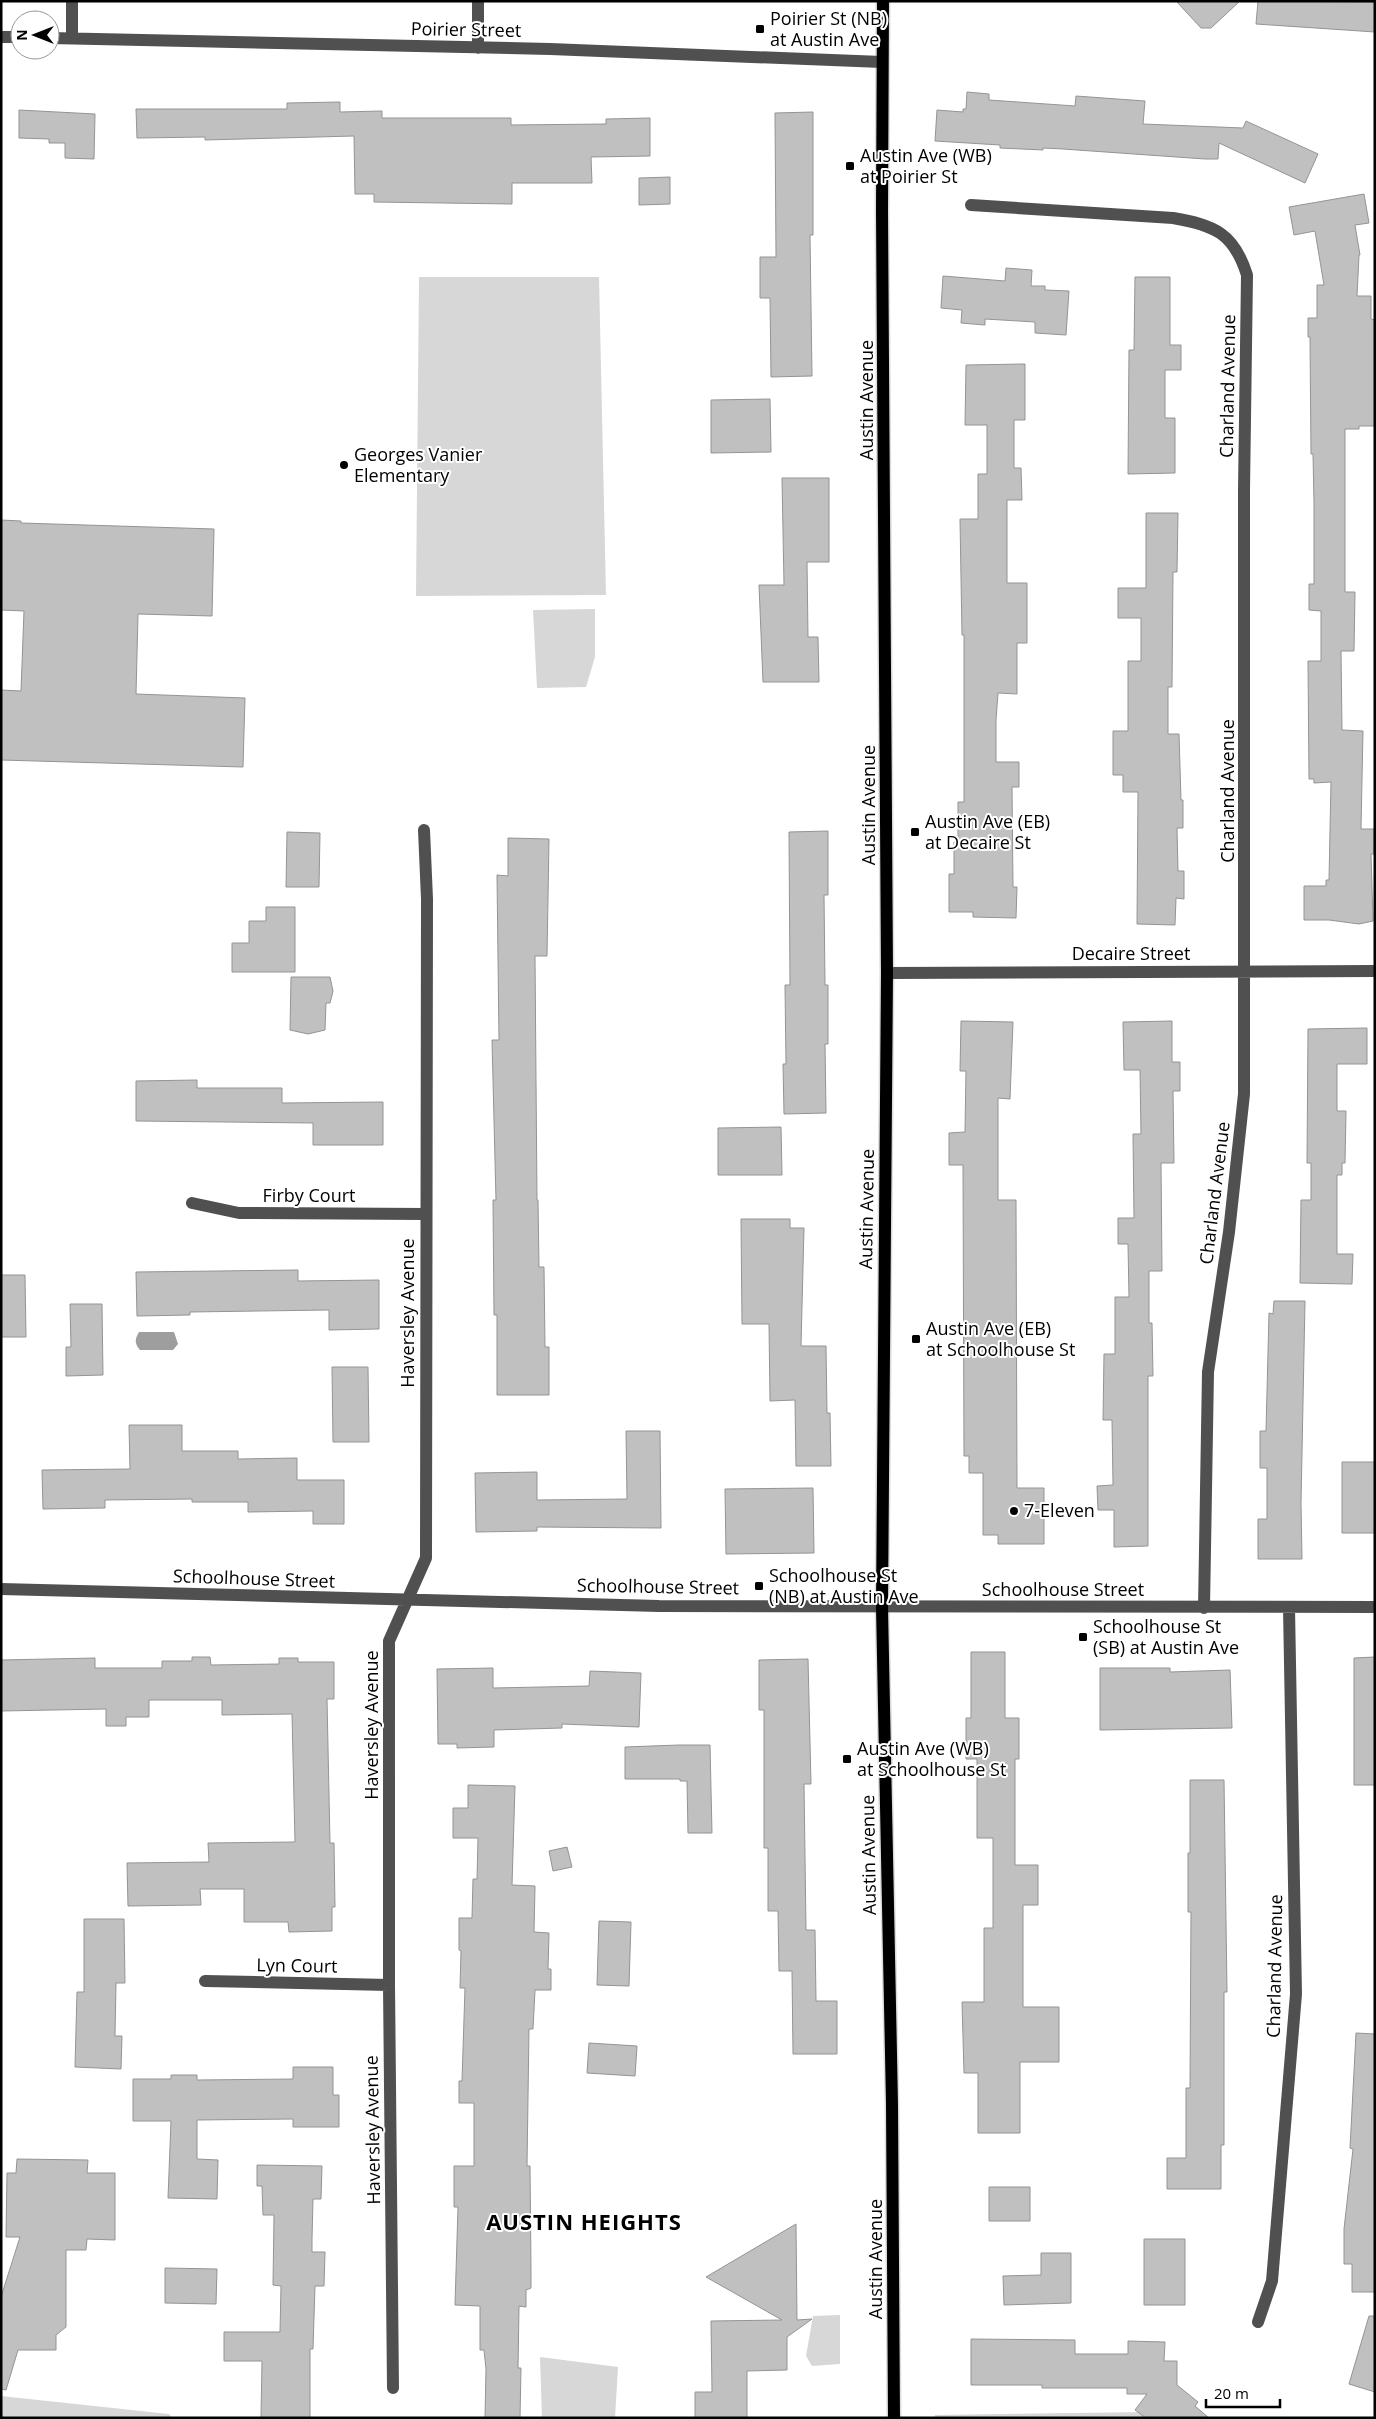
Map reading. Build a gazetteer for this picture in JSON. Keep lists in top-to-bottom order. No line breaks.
{"streets":{"main road":["Austin Avenue"],"street":["Poirier Street","Charland Avenue","Decaire Street","Firby Court","Haversley Avenue","Schoolhouse Street","Lyn Court"]},"crossings":[["Poirier Street","Austin Avenue"],["Charland Avenue","Decaire Street"],["Charland Avenue","Schoolhouse Street"],["Austin Avenue","Decaire Street"],["Austin Avenue","Schoolhouse Street"],["Firby Court","Haversley Avenue"],["Haversley Avenue","Schoolhouse Street"],["Haversley Avenue","Lyn Court"]],"districts":["AUSTIN HEIGHTS"],"places":{"transit":["Poirier St (NB) at Austin Ave","Austin Ave (WB) at Poirier St","Austin Ave (EB) at Decaire St","Austin Ave (EB) at Schoolhouse St","Schoolhouse St (NB) at Austin Ave","Schoolhouse St (SB) at Austin Ave","Austin Ave (WB) at Schoolhouse St"],"other":["Georges Vanier Elementary","7-Eleven"]},"scale_bar":"20 m","north":"left"}
